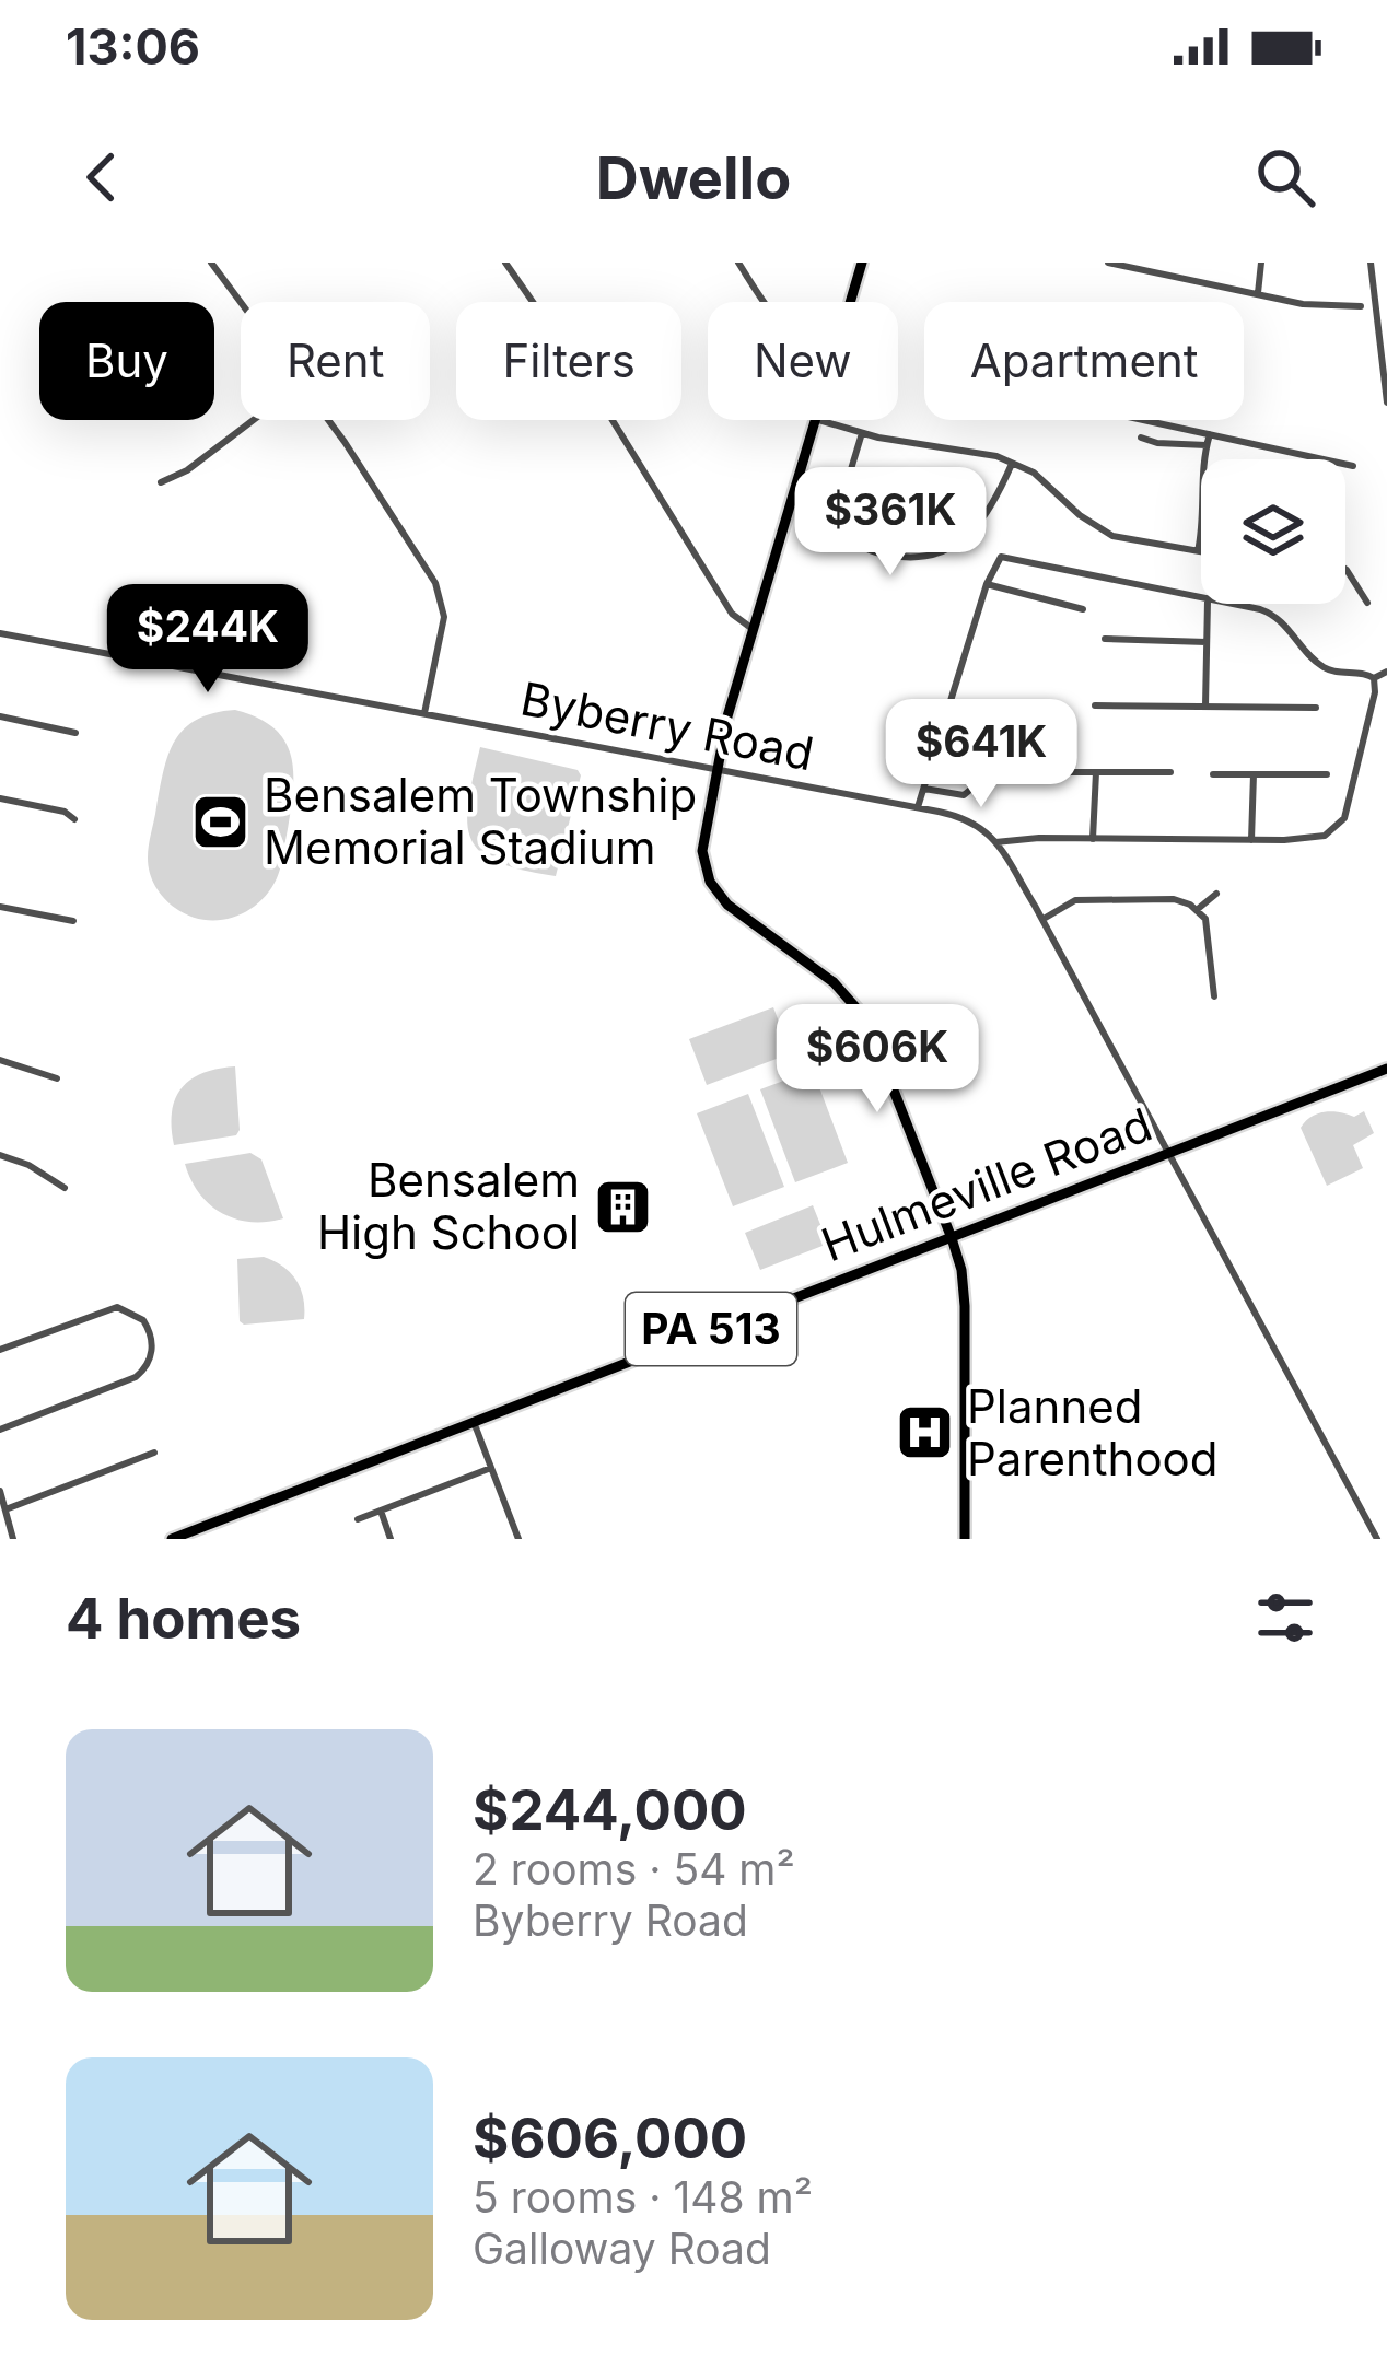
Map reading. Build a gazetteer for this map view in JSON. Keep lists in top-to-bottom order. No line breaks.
{"streets":{"main road":["Hulmeville Road","PA 513"],"street":["Byberry Road"]},"places":{"sports":["Bensalem Township Memorial Stadium"],"building":["Bensalem High School"],"hospital":["Planned Parenthood"]},"page":{"status":"13:06","header":"Dwello","chip":["Buy","Rent","Filters","New","Apartment"],"price":["$361K","$244K","$641K","$606K"],"heading":"4 homes","list":[{"name":"$244,000","note":"2 rooms · 54 m² · Byberry Road"},{"name":"$606,000","note":"5 rooms · 148 m² · Galloway Road"}]}}
